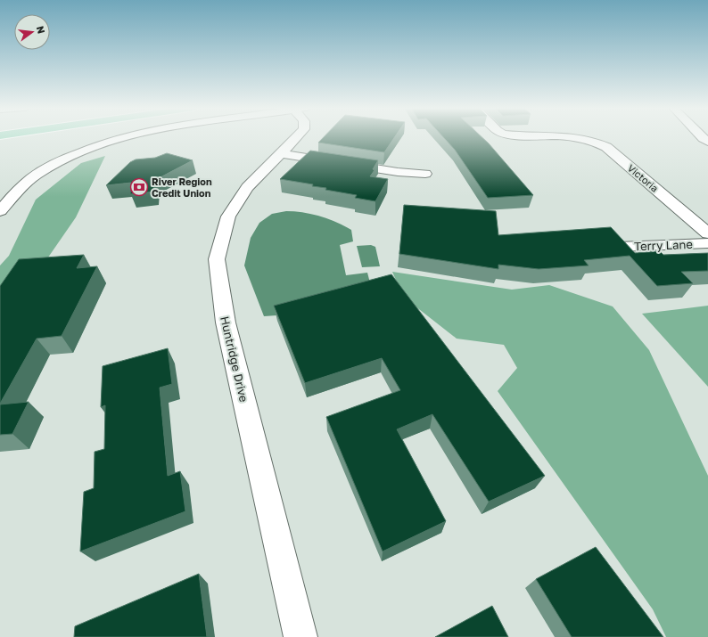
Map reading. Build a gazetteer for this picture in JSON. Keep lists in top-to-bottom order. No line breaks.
{"streets":{"street":["Victoria","Terry Lane","Huntridge Drive"]},"places":{"bank":["River Region Credit Union"]},"north":"right"}
